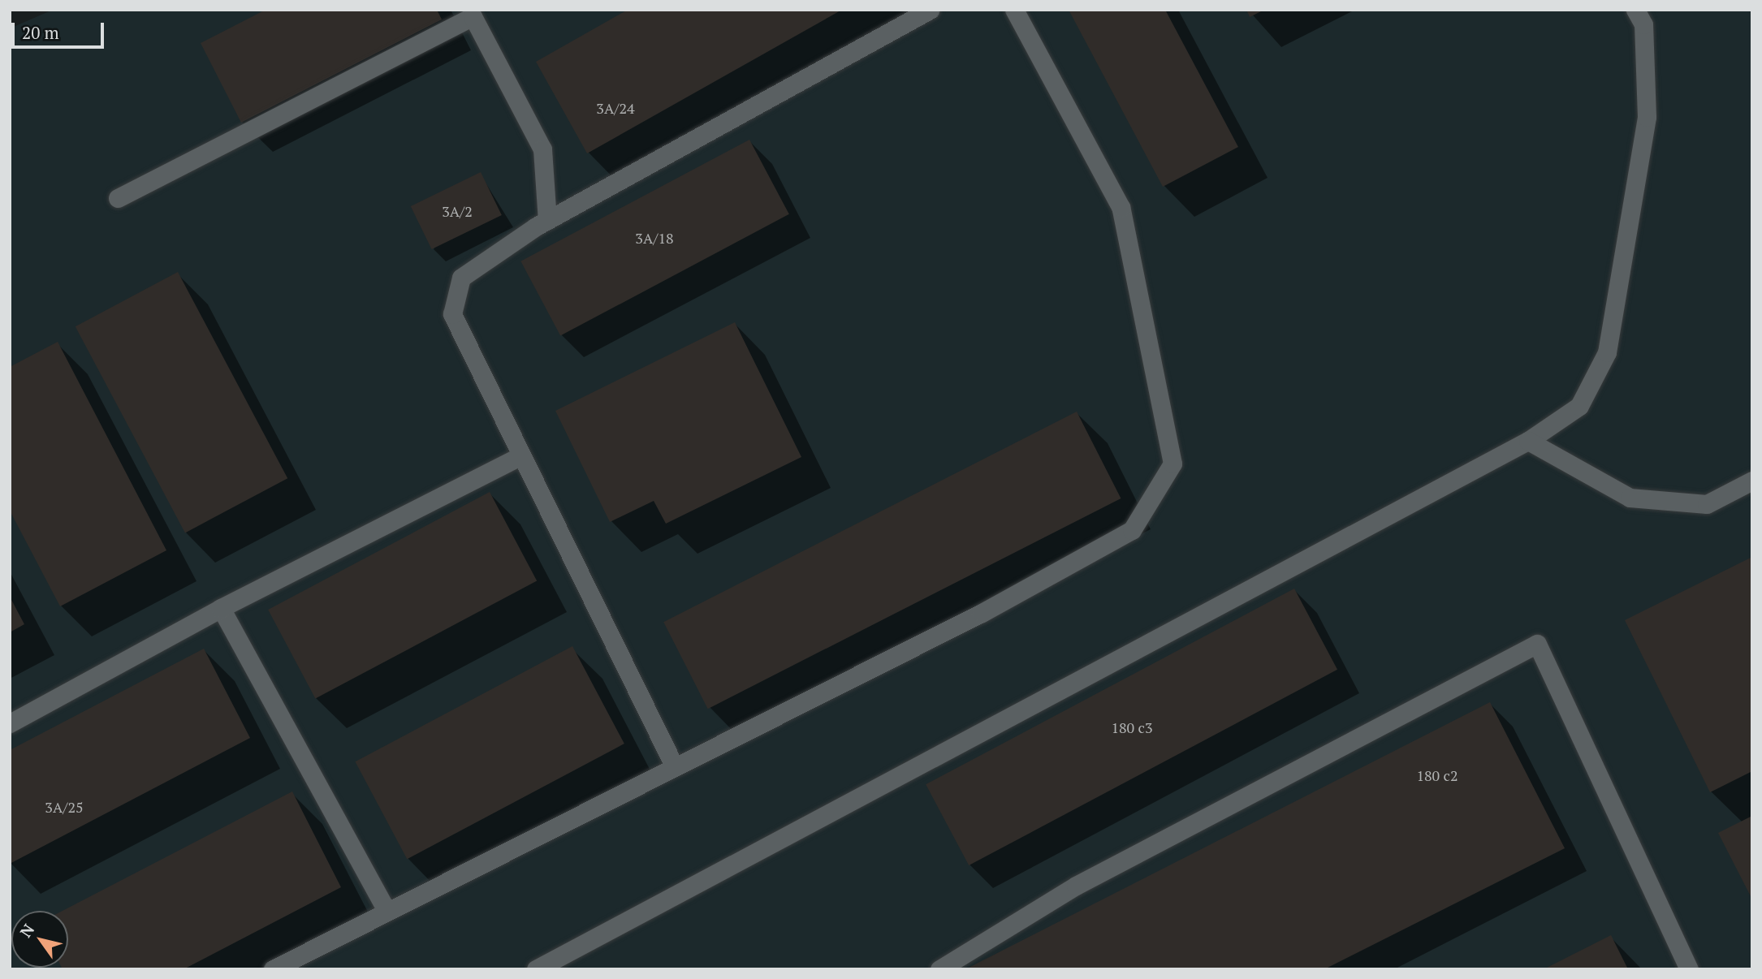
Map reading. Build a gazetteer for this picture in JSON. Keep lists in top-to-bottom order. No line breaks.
{"house_numbers":["3А/24","3А/2","3А/18","180 с3","180 с2","3А/25"],"scale_bar":"20 m","north":"top left"}
